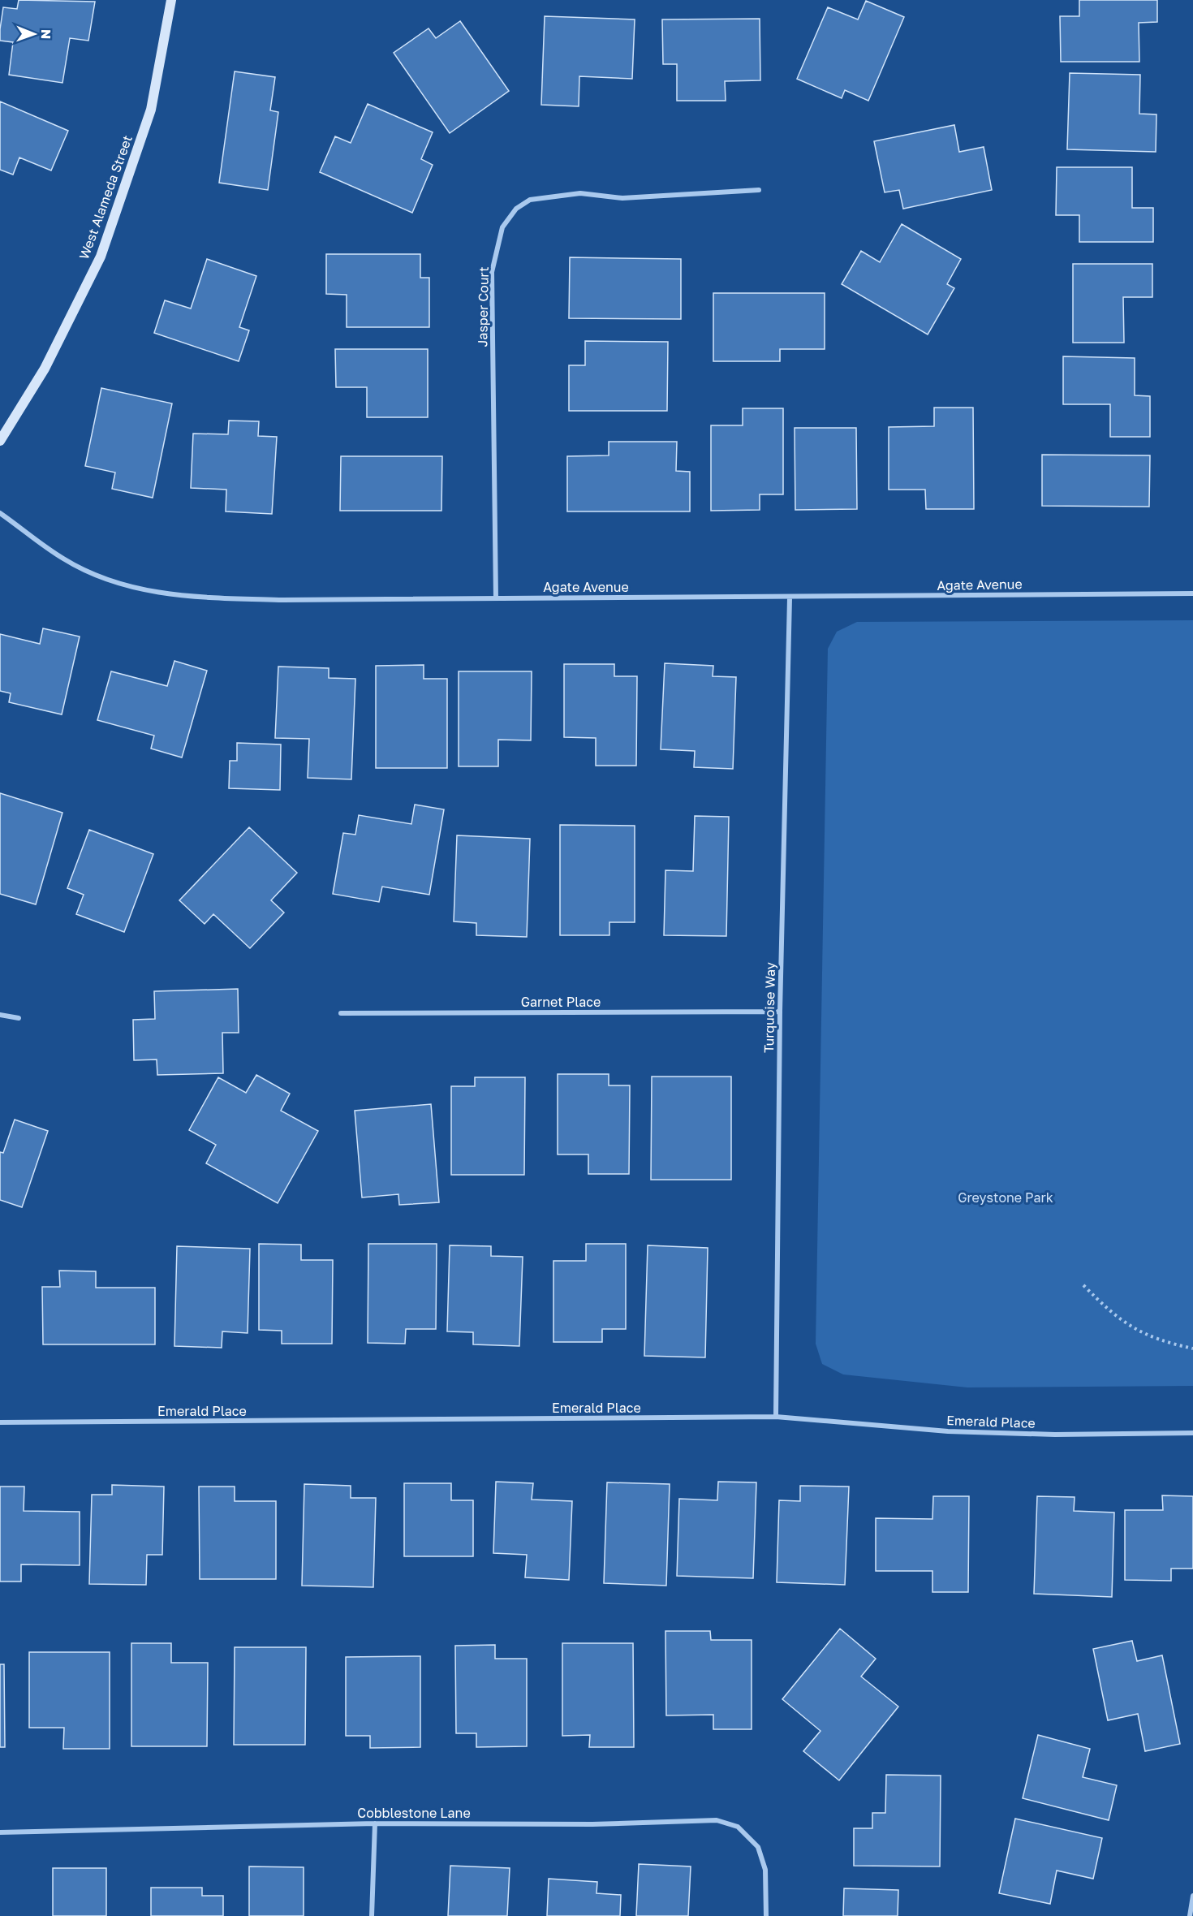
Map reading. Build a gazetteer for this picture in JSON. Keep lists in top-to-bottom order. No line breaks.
{"streets":{"street":["West Alameda Street","Jasper Court","Agate Avenue","Garnet Place","Turquoise Way","Emerald Place","Cobblestone Lane"]},"crossings":[["Jasper Court","Agate Avenue"],["Agate Avenue","Turquoise Way"],["Garnet Place","Turquoise Way"],["Turquoise Way","Emerald Place"]],"parks":["Greystone Park"],"north":"right"}
